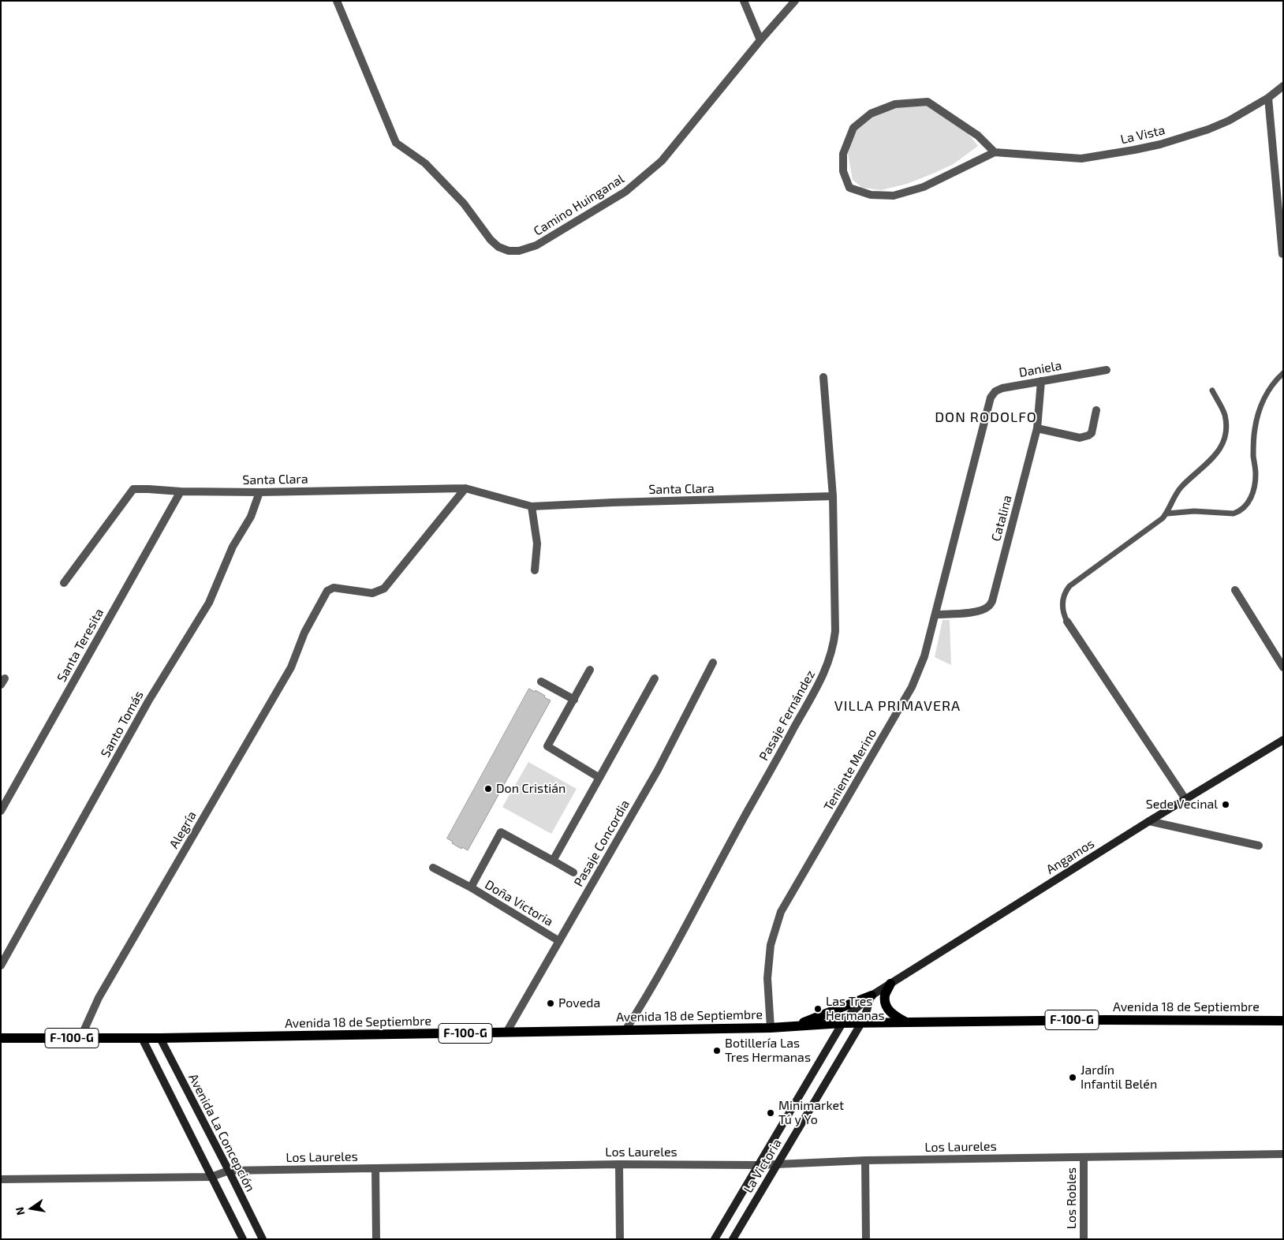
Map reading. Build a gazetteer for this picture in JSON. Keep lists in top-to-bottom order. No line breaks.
{"streets":{"main road":["Avenida 18 de Septiembre","F-100-G"],"street":["La Vista","Camino Huinganal","Daniela","Santa Clara","Catalina","Santa Teresita","Pasaje Fernández","Santo Tomás","Teniente Merino","Alegría","Pasaje Concordia","Angamos","Doña Victoria","Avenida La Concepción","Los Laureles","La Victoria","Los Robles"]},"crossings":[["Daniela","Catalina"],["Daniela","Teniente Merino"],["Santa Clara","Santa Teresita"],["Santa Clara","Pasaje Fernández"],["Santa Clara","Santo Tomás"],["Santa Clara","Alegría"],["Catalina","Teniente Merino"],["Pasaje Fernández","Avenida 18 de Septiembre"],["Teniente Merino","Avenida 18 de Septiembre"],["Alegría","Avenida 18 de Septiembre"],["Pasaje Concordia","Doña Victoria"],["Pasaje Concordia","Avenida 18 de Septiembre"],["Angamos","Avenida 18 de Septiembre"],["Angamos","La Victoria"],["Avenida 18 de Septiembre","Avenida La Concepción"],["Avenida 18 de Septiembre","La Victoria"],["Avenida La Concepción","Los Laureles"],["Los Laureles","La Victoria"],["Los Laureles","Los Robles"]],"districts":["DON RODOLFO","VILLA PRIMAVERA"],"places":["Don Cristián","Sede Vecinal","Poveda","Las Tres Hermanas","Botillería Las Tres Hermanas","Jardín Infantil Belén","Minimarket Tú y Yo"],"north":"left"}
